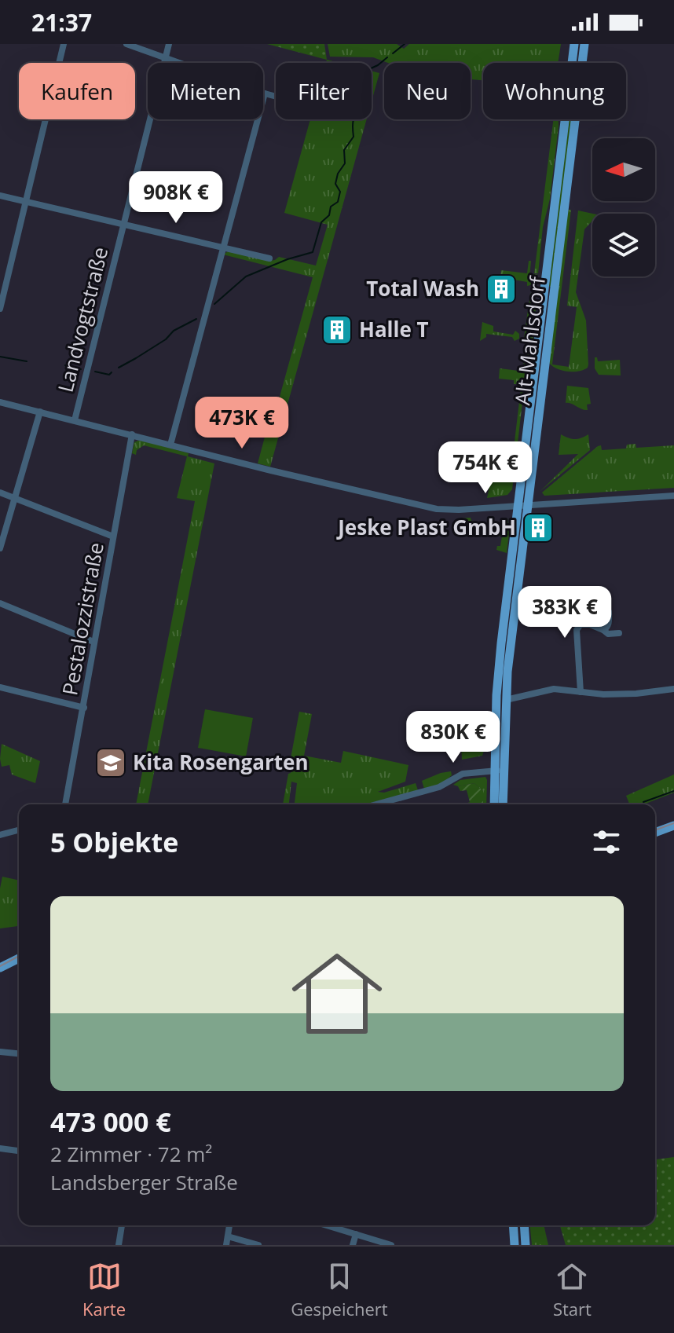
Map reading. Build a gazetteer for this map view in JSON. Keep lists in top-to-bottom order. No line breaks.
{"streets":{"main road":["Alt-Mahlsdorf"],"street":["Landvogtstraße","Pestalozzistraße"]},"places":{"building":["Total Wash","Halle T","Jeske Plast GmbH"],"school or university":["Kita Rosengarten"]},"north":"left","page":{"status":"21:37","chip":["Kaufen","Mieten","Filter","Neu","Wohnung"],"price":["908K €","473K €","754K €","383K €","830K €"],"heading":"5 Objekte","list":[{"name":"473 000 €","note":"2 Zimmer · 72 m² · Landsberger Straße"}],"tabs":["Karte","Gespeichert","Start"]}}
